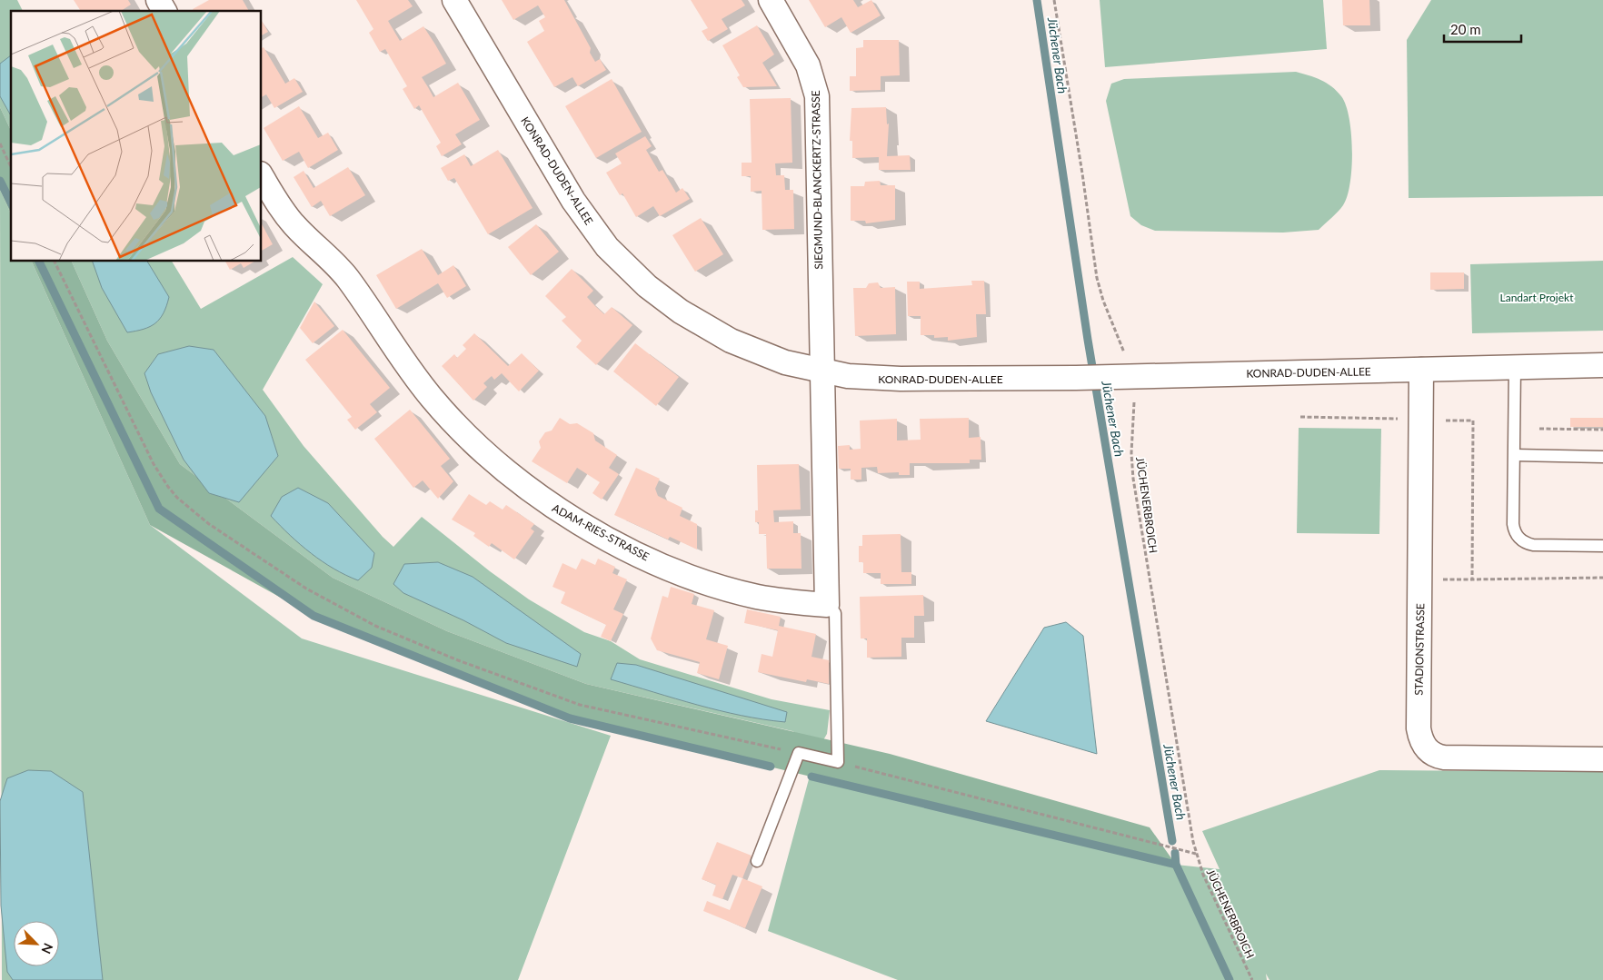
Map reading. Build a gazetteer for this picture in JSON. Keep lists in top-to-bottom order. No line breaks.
{"streets":{"street":["KONRAD-DUDEN-ALLEE","SIEGMUND-BLANCKERTZ-STRASSE","ADAM-RIES-STRASSE","STADIONSTRASSE"],"path":["JÜCHENERBROICH"]},"crossings":[["KONRAD-DUDEN-ALLEE","SIEGMUND-BLANCKERTZ-STRASSE"],["KONRAD-DUDEN-ALLEE","JÜCHENERBROICH"],["KONRAD-DUDEN-ALLEE","STADIONSTRASSE"]],"water":["Jüchener Bach"],"parks":["Landart Projekt"],"scale_bar":"20 m","north":"bottom right"}
